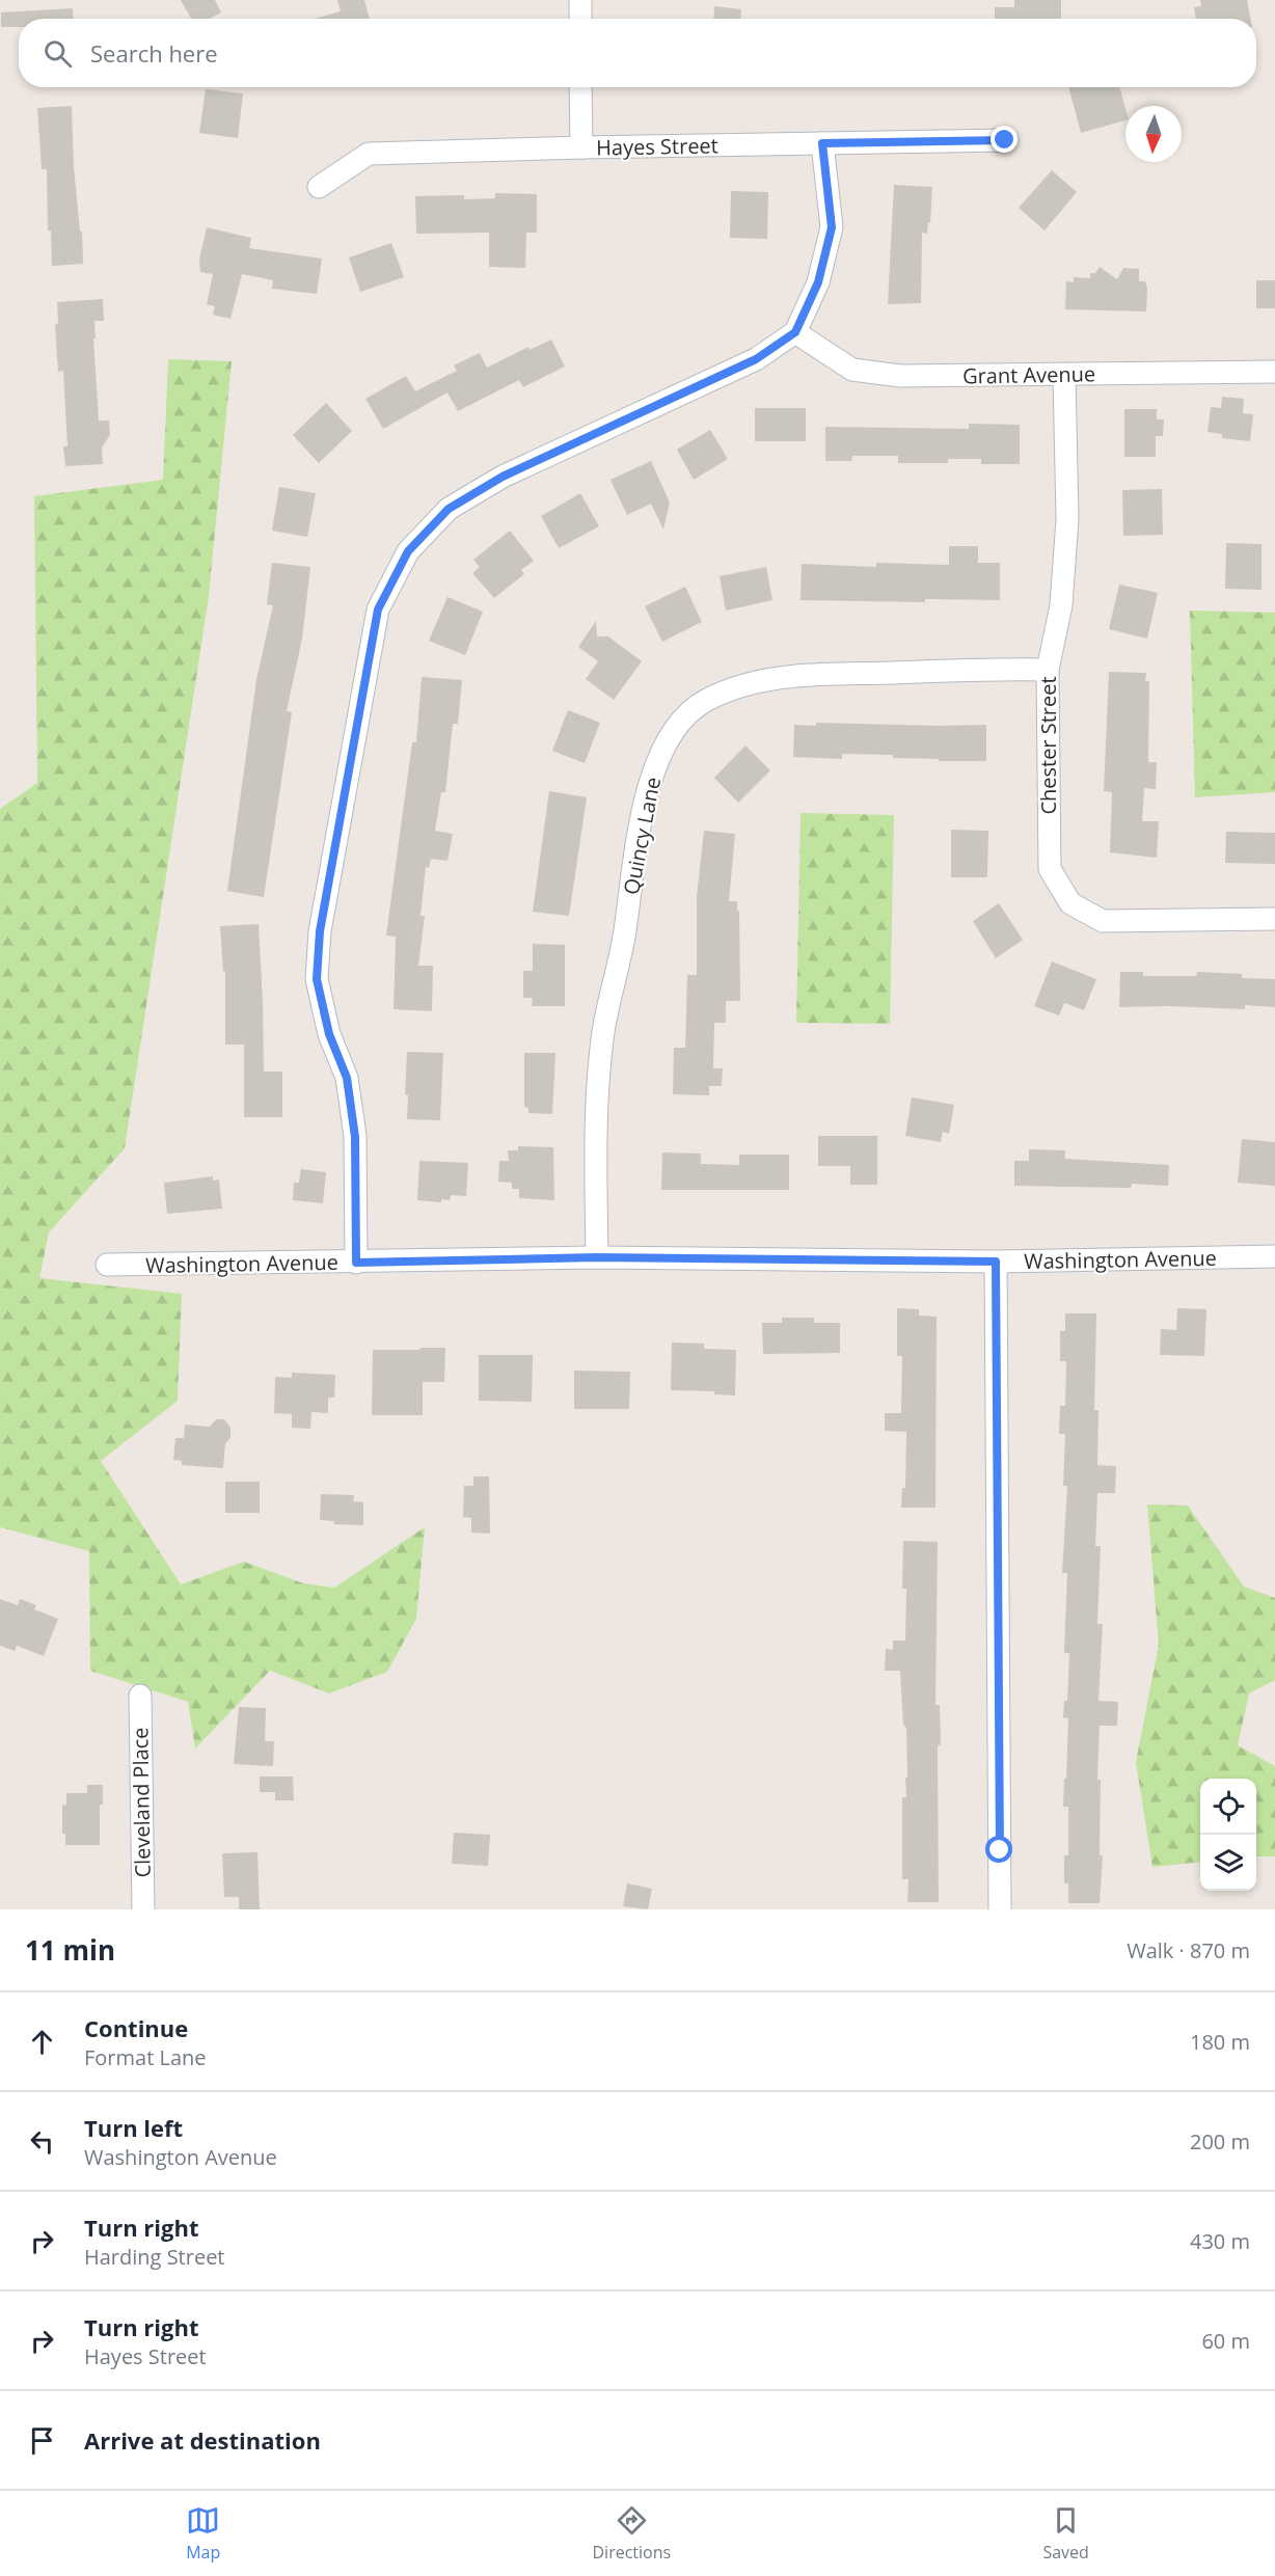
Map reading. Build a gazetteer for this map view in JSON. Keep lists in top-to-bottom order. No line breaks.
{"streets":{"street":["Hayes Street","Grant Avenue","Chester Street","Quincy Lane","Washington Avenue","Cleveland Place"]},"crossings":[["Grant Avenue","Chester Street"],["Chester Street","Quincy Lane"],["Quincy Lane","Washington Avenue"]],"north":"bottom","page":{"search":"Search here","heading":["11 min","Walk · 870 m"],"list":[["Continue","Format Lane","180 m"],["Turn left","Washington Avenue","200 m"],["Turn right","Harding Street","430 m"],["Turn right","Hayes Street","60 m"],"Arrive at destination"],"nav":["Map","Directions","Saved"]}}
